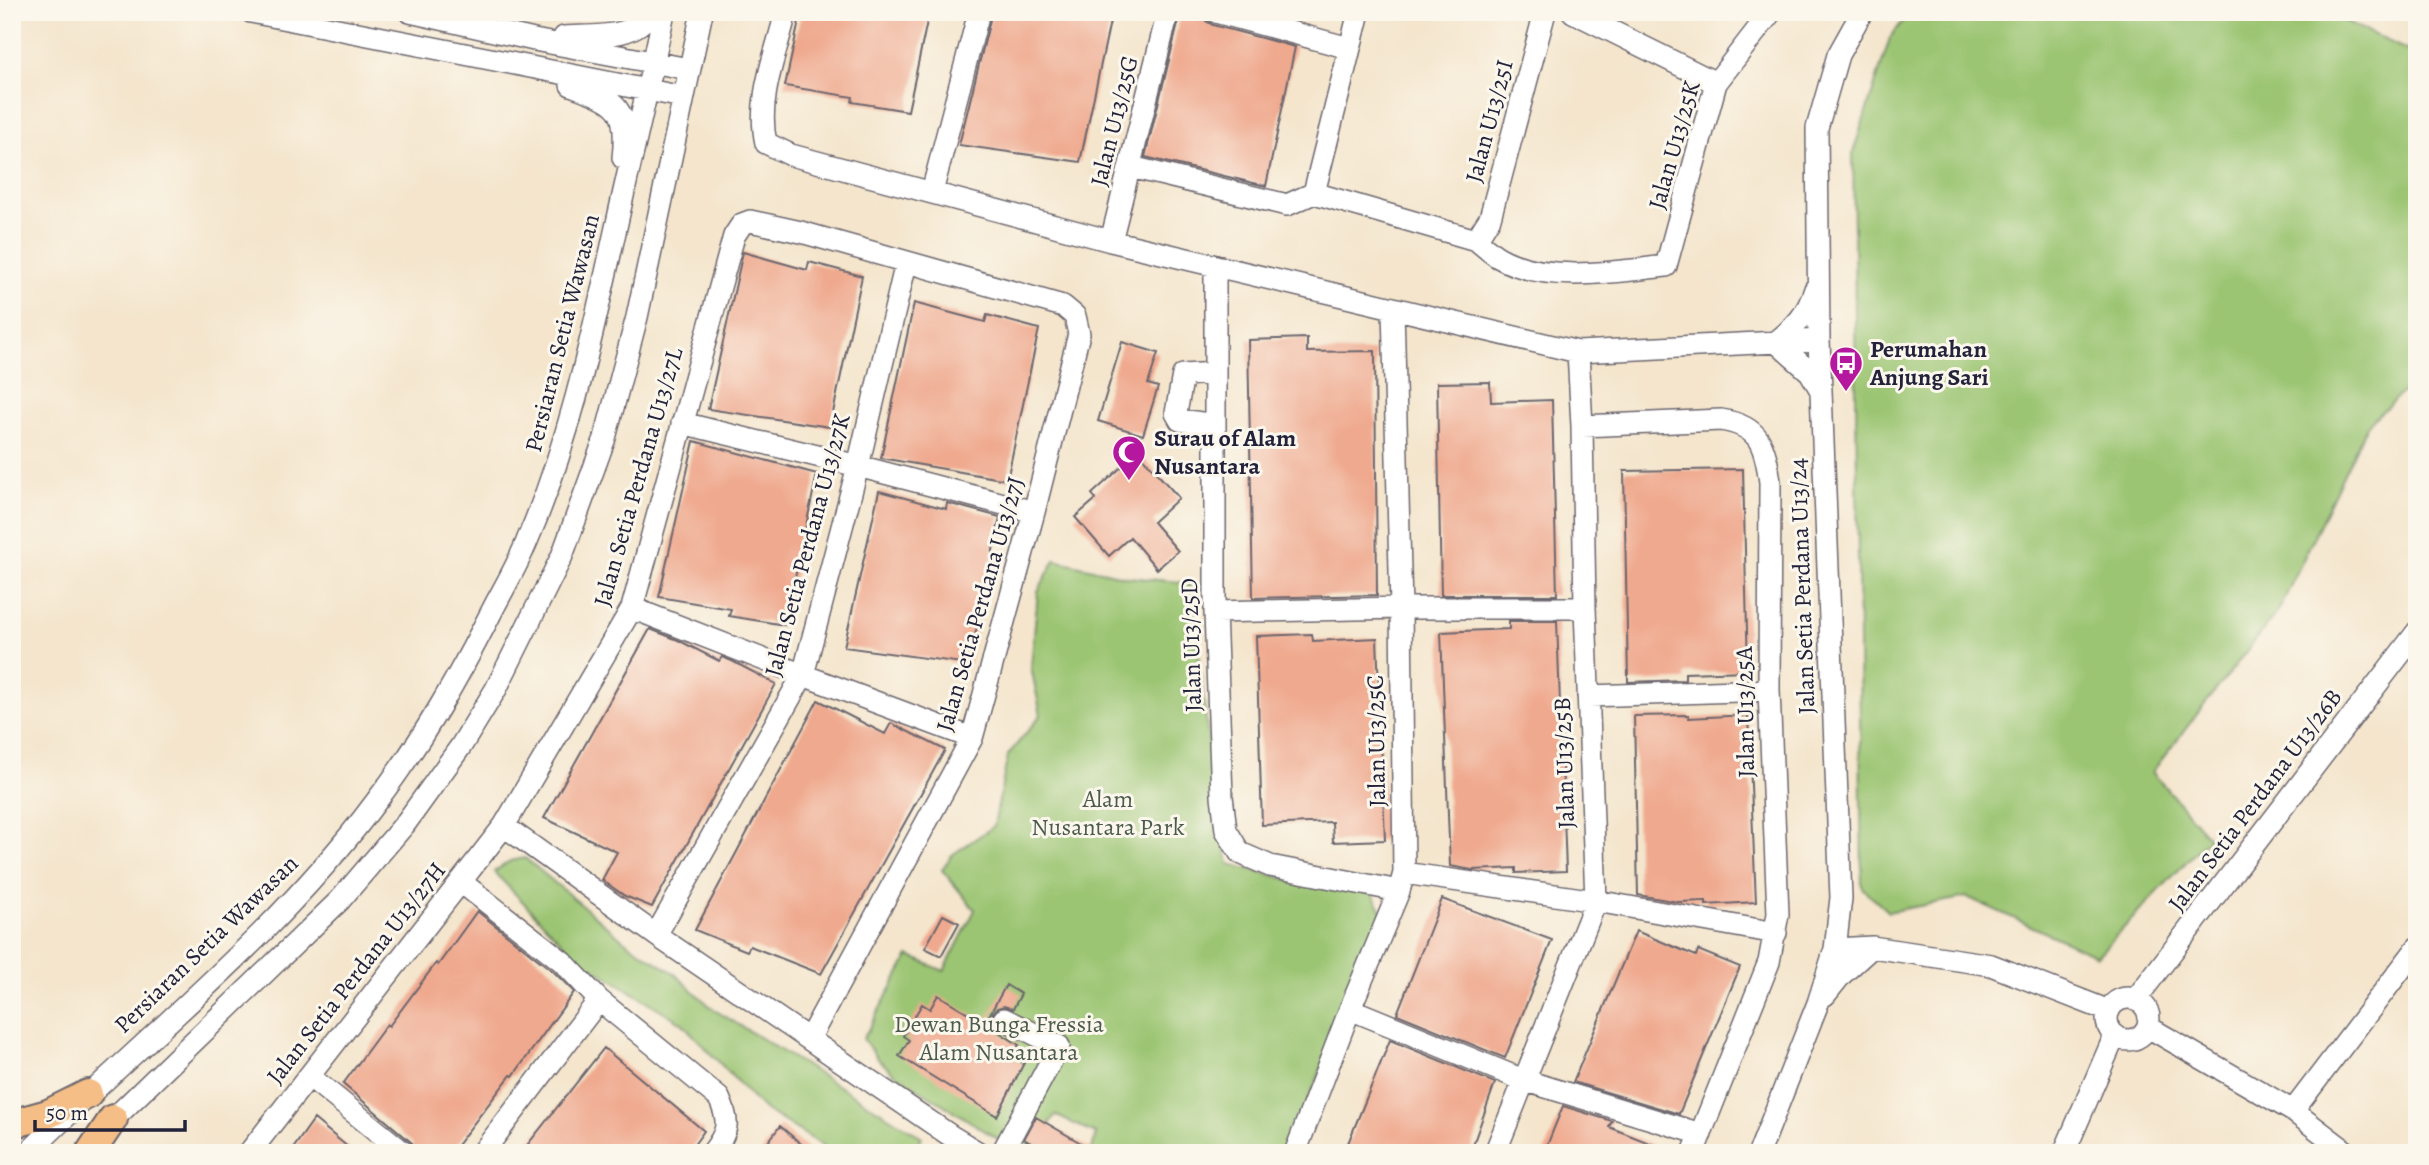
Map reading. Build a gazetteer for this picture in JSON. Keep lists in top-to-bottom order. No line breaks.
{"streets":{"street":["Jalan U13/25G","Jalan U13/25I","Jalan U13/25K","Persiaran Setia Wawasan","Jalan Setia Perdana U13/27L","Jalan Setia Perdana U13/27K","Jalan Setia Perdana U13/24","Jalan Setia Perdana U13/27J","Jalan U13/25D","Jalan U13/25A","Jalan U13/25C","Jalan U13/25B","Jalan Setia Perdana U13/26B","Jalan Setia Perdana U13/27H"]},"crossings":[["Jalan U13/25I","Jalan U13/25K"],["Jalan Setia Perdana U13/27L","Jalan Setia Perdana U13/27K"],["Jalan Setia Perdana U13/27L","Jalan Setia Perdana U13/27J"],["Jalan Setia Perdana U13/27L","Jalan Setia Perdana U13/27H"],["Jalan U13/25D","Jalan U13/25A"],["Jalan U13/25D","Jalan U13/25C"],["Jalan U13/25D","Jalan U13/25B"],["Jalan U13/25A","Jalan U13/25B"]],"parks":["Alam Nusantara Park","Dewan Bunga Fressia Alam Nusantara"],"places":{"bus stop":["Perumahan Anjung Sari"],"mosque":["Surau of Alam Nusantara"]},"scale_bar":"50 m"}
